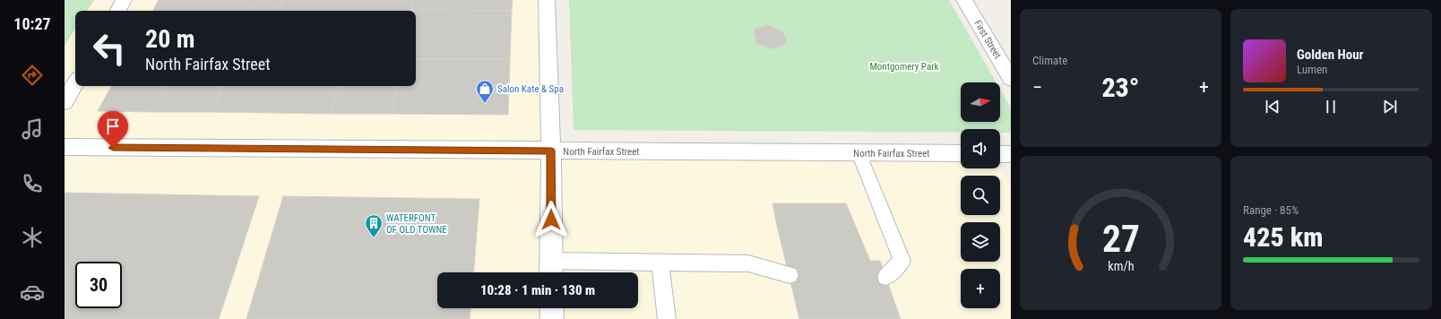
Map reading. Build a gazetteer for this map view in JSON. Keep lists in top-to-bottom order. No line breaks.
{"streets":{"street":["First Street","North Fairfax Street"]},"parks":["Montgomery Park"],"places":{"shop":["Salon Kate & Spa"],"building":["WATERFONT OF OLD TOWNE"]},"north":"right","page":{"tabs":"10:27","tile":["Climate",["Range · 85%","425 km"]],"turn":["20 m","North Fairfax Street"],"song":["Golden Hour","Lumen"],"heat":["−","23°","+"],"map_buttons":"+","limit":"30","trip":"10:28 · 1 min · 130 m","gauge":["27","km/h"]}}
